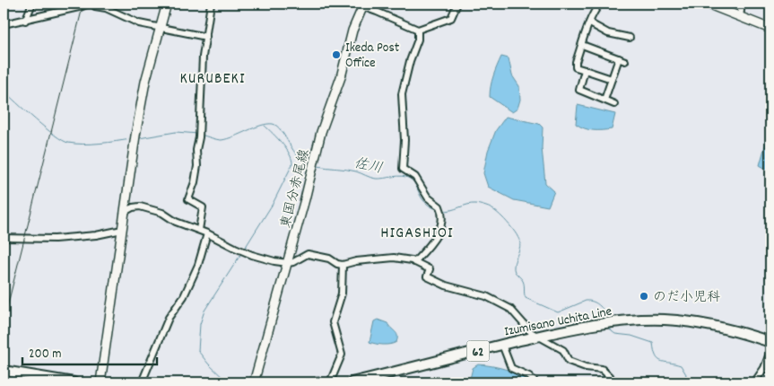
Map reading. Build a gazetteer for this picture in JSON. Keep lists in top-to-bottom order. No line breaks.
{"streets":{"main road":["Izumisano Uchita Line","62"],"street":["東国分赤尾線"]},"districts":["KURUBEKI","HIGASHIOI"],"water":["佐川"],"places":["Ikeda Post Office","のだ小児科"],"scale_bar":"200 m"}
